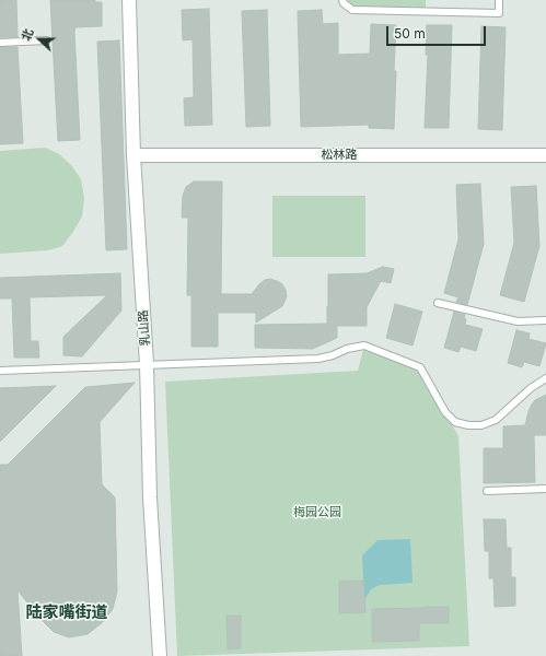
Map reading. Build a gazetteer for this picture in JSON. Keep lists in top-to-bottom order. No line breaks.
{"streets":{"street":["松林路","乳山路"]},"crossings":[["松林路","乳山路"]],"districts":["陆家嘴街道"],"parks":["梅园公园"],"scale_bar":"50 m","north":"left"}
